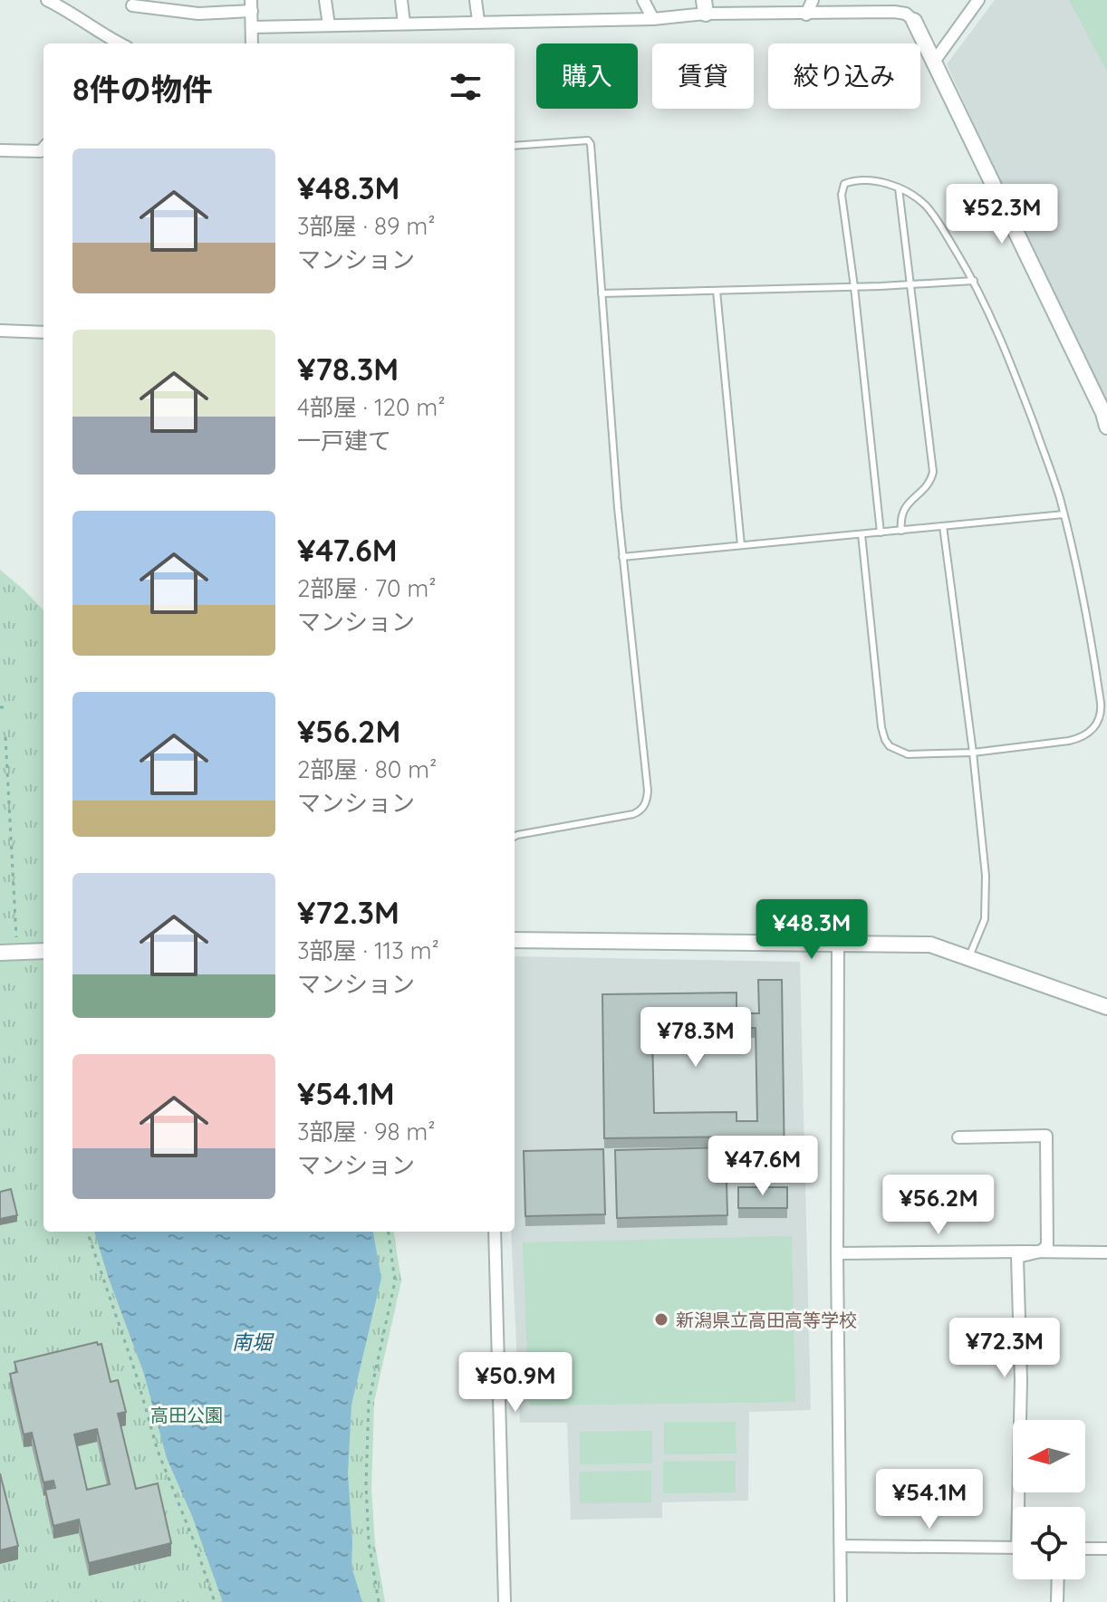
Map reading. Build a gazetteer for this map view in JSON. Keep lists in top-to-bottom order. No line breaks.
{"water":["南堀"],"parks":["高田公園"],"places":["新潟県立高田高等学校"],"north":"left","page":{"chip":["購入","賃貸","絞り込み"],"heading":"8件の物件","list":[{"name":"¥48.3M","note":"3部屋 · 89 m² · マンション"},{"name":"¥78.3M","note":"4部屋 · 120 m² · 一戸建て"},{"name":"¥47.6M","note":"2部屋 · 70 m² · マンション"},{"name":"¥56.2M","note":"2部屋 · 80 m² · マンション"},{"name":"¥72.3M","note":"3部屋 · 113 m² · マンション"},{"name":"¥54.1M","note":"3部屋 · 98 m² · マンション"}],"price":["¥52.3M","¥48.3M","¥78.3M","¥47.6M","¥56.2M","¥72.3M","¥50.9M","¥54.1M"]}}
